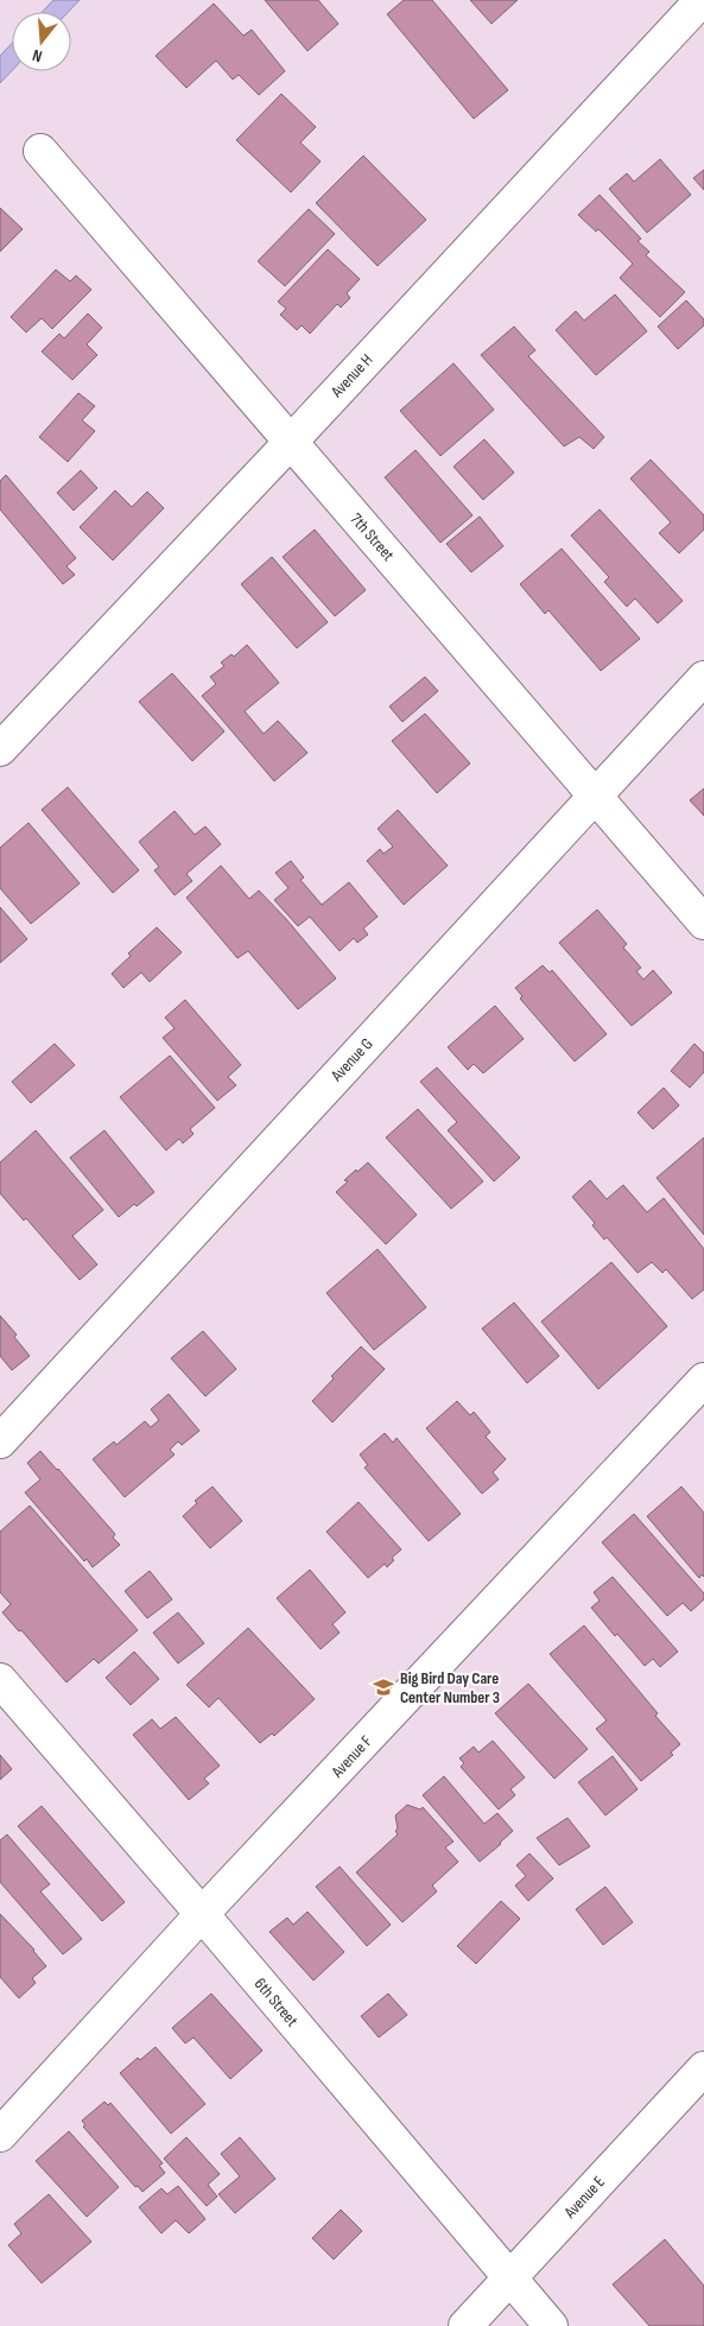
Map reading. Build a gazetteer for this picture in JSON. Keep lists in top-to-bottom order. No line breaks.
{"streets":{"street":["Avenue H","7th Street","Avenue G","Avenue F","6th Street","Avenue E"]},"crossings":[["Avenue H","7th Street"],["7th Street","Avenue G"],["Avenue F","6th Street"],["6th Street","Avenue E"]],"places":{"school or university":["Big Bird Day Care Center Number 3"]},"north":"bottom"}
